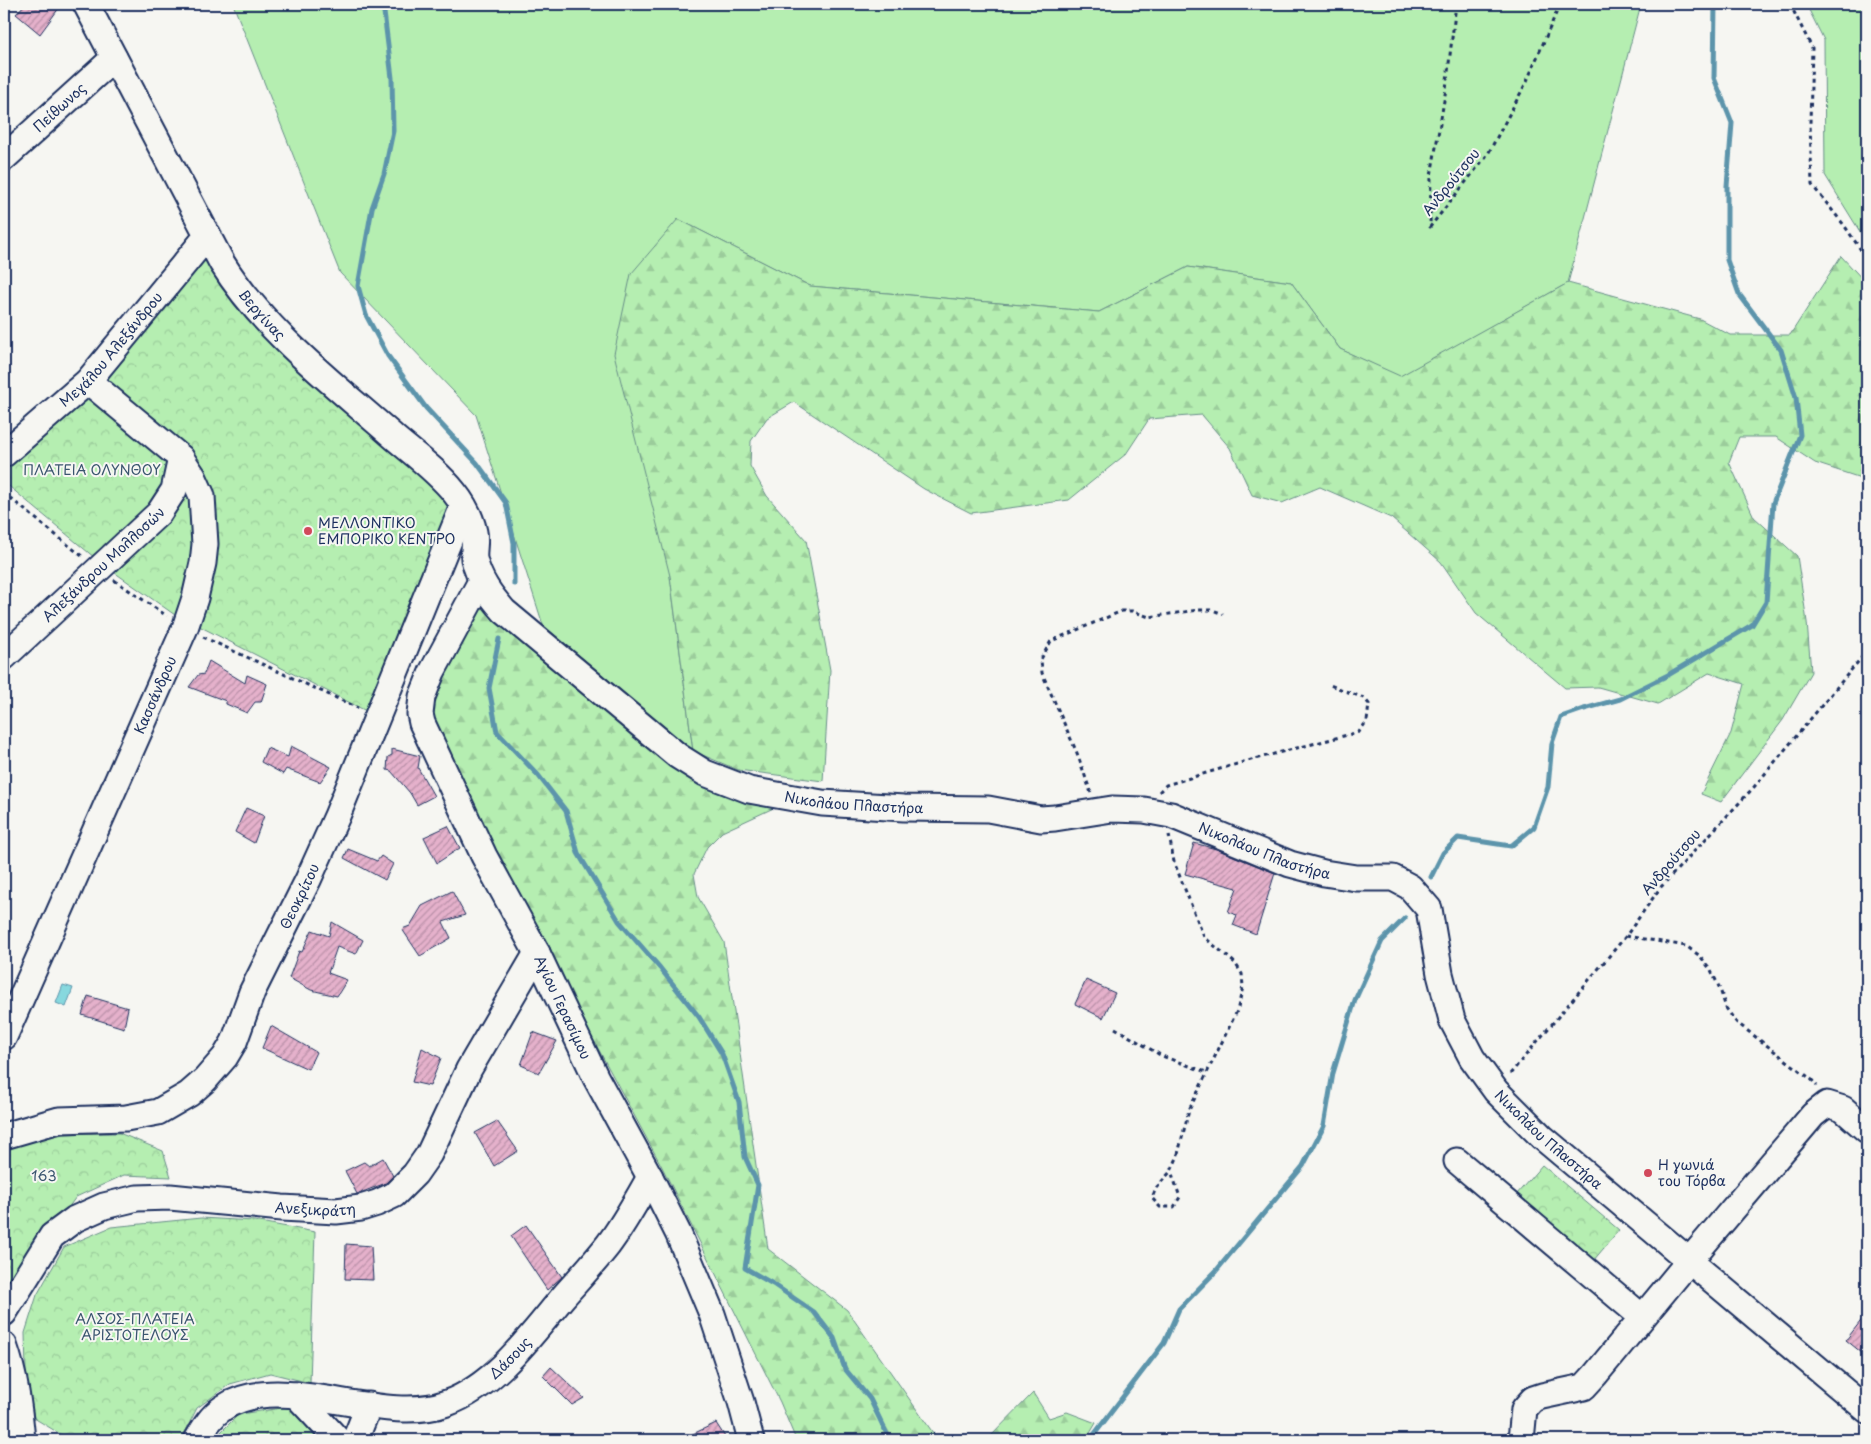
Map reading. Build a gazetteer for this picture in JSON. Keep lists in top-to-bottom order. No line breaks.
{"streets":{"street":["Πείθωνος","Βεργίνας","Μεγάλου Αλεξάνδρου","Αλεξάνδρου Μολλοσών","Κασσάνδρου","Νικολάου Πλαστήρα","Θεοκρίτου","Αγίου Γερασίμου","Ανεξικράτη","Δάσους"],"path":["Ανδρούτσου"]},"crossings":[["Πείθωνος","Βεργίνας"],["Ανδρούτσου","Νικολάου Πλαστήρα"],["Βεργίνας","Μεγάλου Αλεξάνδρου"],["Βεργίνας","Νικολάου Πλαστήρα"],["Βεργίνας","Θεοκρίτου"],["Βεργίνας","Αγίου Γερασίμου"],["Μεγάλου Αλεξάνδρου","Κασσάνδρου"],["Αλεξάνδρου Μολλοσών","Κασσάνδρου"],["Νικολάου Πλαστήρα","Αγίου Γερασίμου"],["Αγίου Γερασίμου","Ανεξικράτη"],["Αγίου Γερασίμου","Δάσους"]],"parks":["ΠΛΑΤΕΙΑ ΟΛΥΝΘΟΥ","163","ΑΛΣΟΣ-ΠΛΑΤΕΙΑ ΑΡΙΣΤΟΤΕΛΟΥΣ"],"places":["ΜΕΛΛΟΝΤΙΚΟ ΕΜΠΟΡΙΚΟ ΚΕΝΤΡΟ","Η γωνιά του Τόρβα"]}
